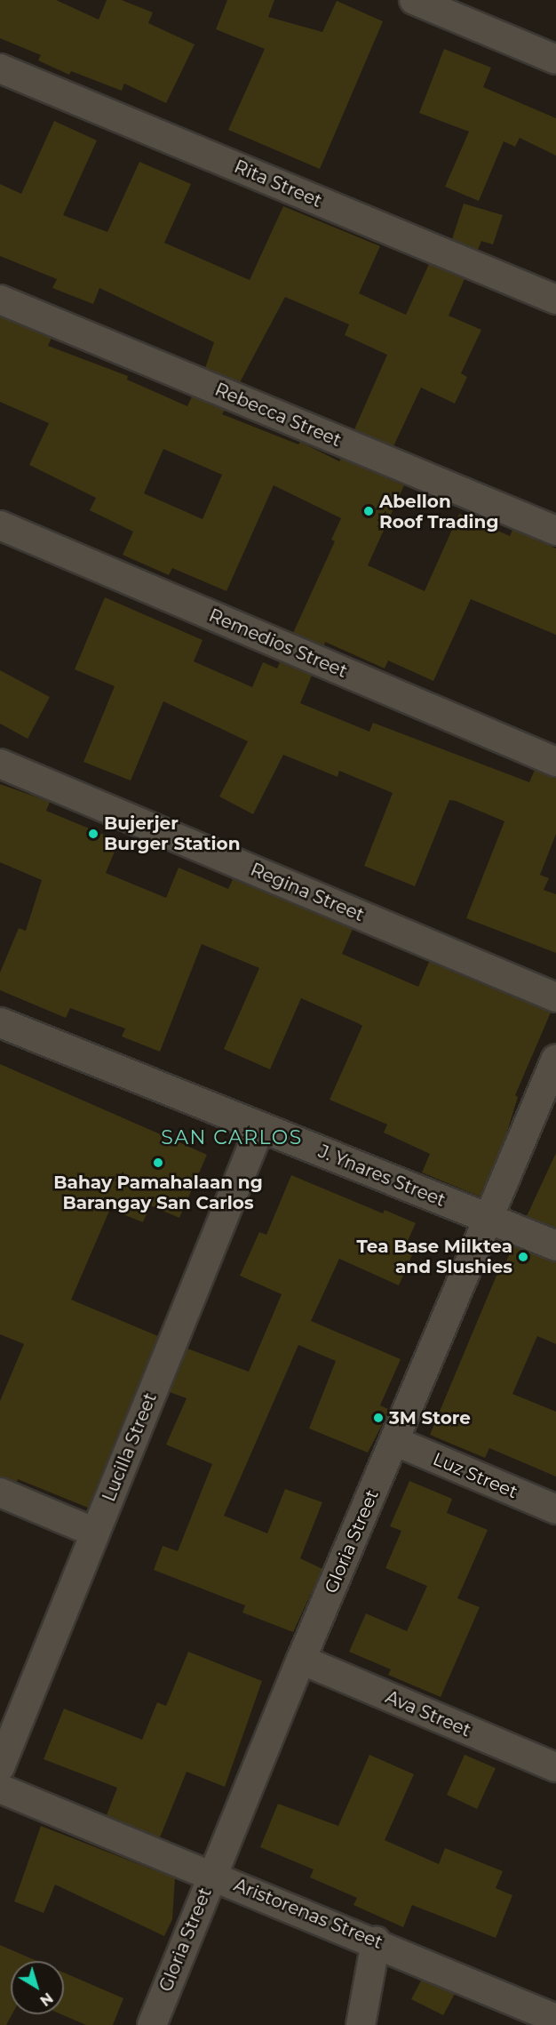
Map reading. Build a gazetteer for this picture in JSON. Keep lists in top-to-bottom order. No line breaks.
{"streets":{"street":["Rita Street","Rebecca Street","Remedios Street","Regina Street","J. Ynares Street","Lucilla Street","Luz Street","Gloria Street","Ava Street","Aristorenas Street"]},"crossings":[["J. Ynares Street","Lucilla Street"],["J. Ynares Street","Gloria Street"],["Luz Street","Gloria Street"],["Gloria Street","Ava Street"],["Gloria Street","Aristorenas Street"]],"districts":["SAN CARLOS"],"places":["Abellon Roof Trading","Bujerjer Burger Station","Bahay Pamahalaan ng Barangay San Carlos","Tea Base Milktea and Slushies","3M Store"],"north":"bottom right"}
